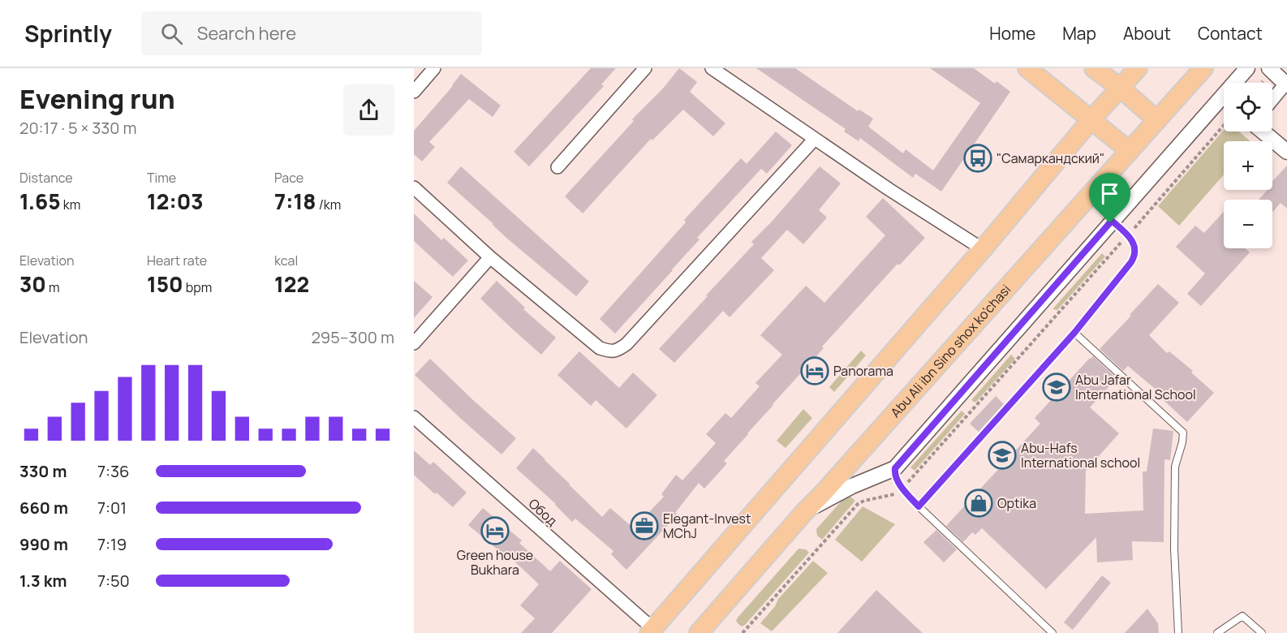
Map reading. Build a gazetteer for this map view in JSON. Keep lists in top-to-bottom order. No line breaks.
{"streets":{"main road":["Abu Ali ibn Sino shox ko'chasi"],"street":["Обод"]},"places":{"bus stop":["\"Самаркандский\""],"hotel":["Panorama","Green house Bukhara"],"school or university":["Abu Jafar International School","Abu-Hafs International school"],"shop":["Optika"],"office":["Elegant-Invest MChJ"]},"page":{"header":"Sprintly","search":"Search here","nav":["Home","Map","About","Contact"],"heading":["Evening run","20:17 · 5 × 330 m"],"map_buttons":["+","−"],"stats":[["Distance","1.65 km"],["Time","12:03"],["Pace","7:18 /km"],["Elevation","30 m"],["Heart rate","150 bpm"],["kcal","122"]],"chart":["Elevation","295–300 m"],"list":[{"name":"330 m","note":"7:36"},{"name":"660 m","note":"7:01"},{"name":"990 m","note":"7:19"},{"name":"1.3 km","note":"7:50"}]}}
